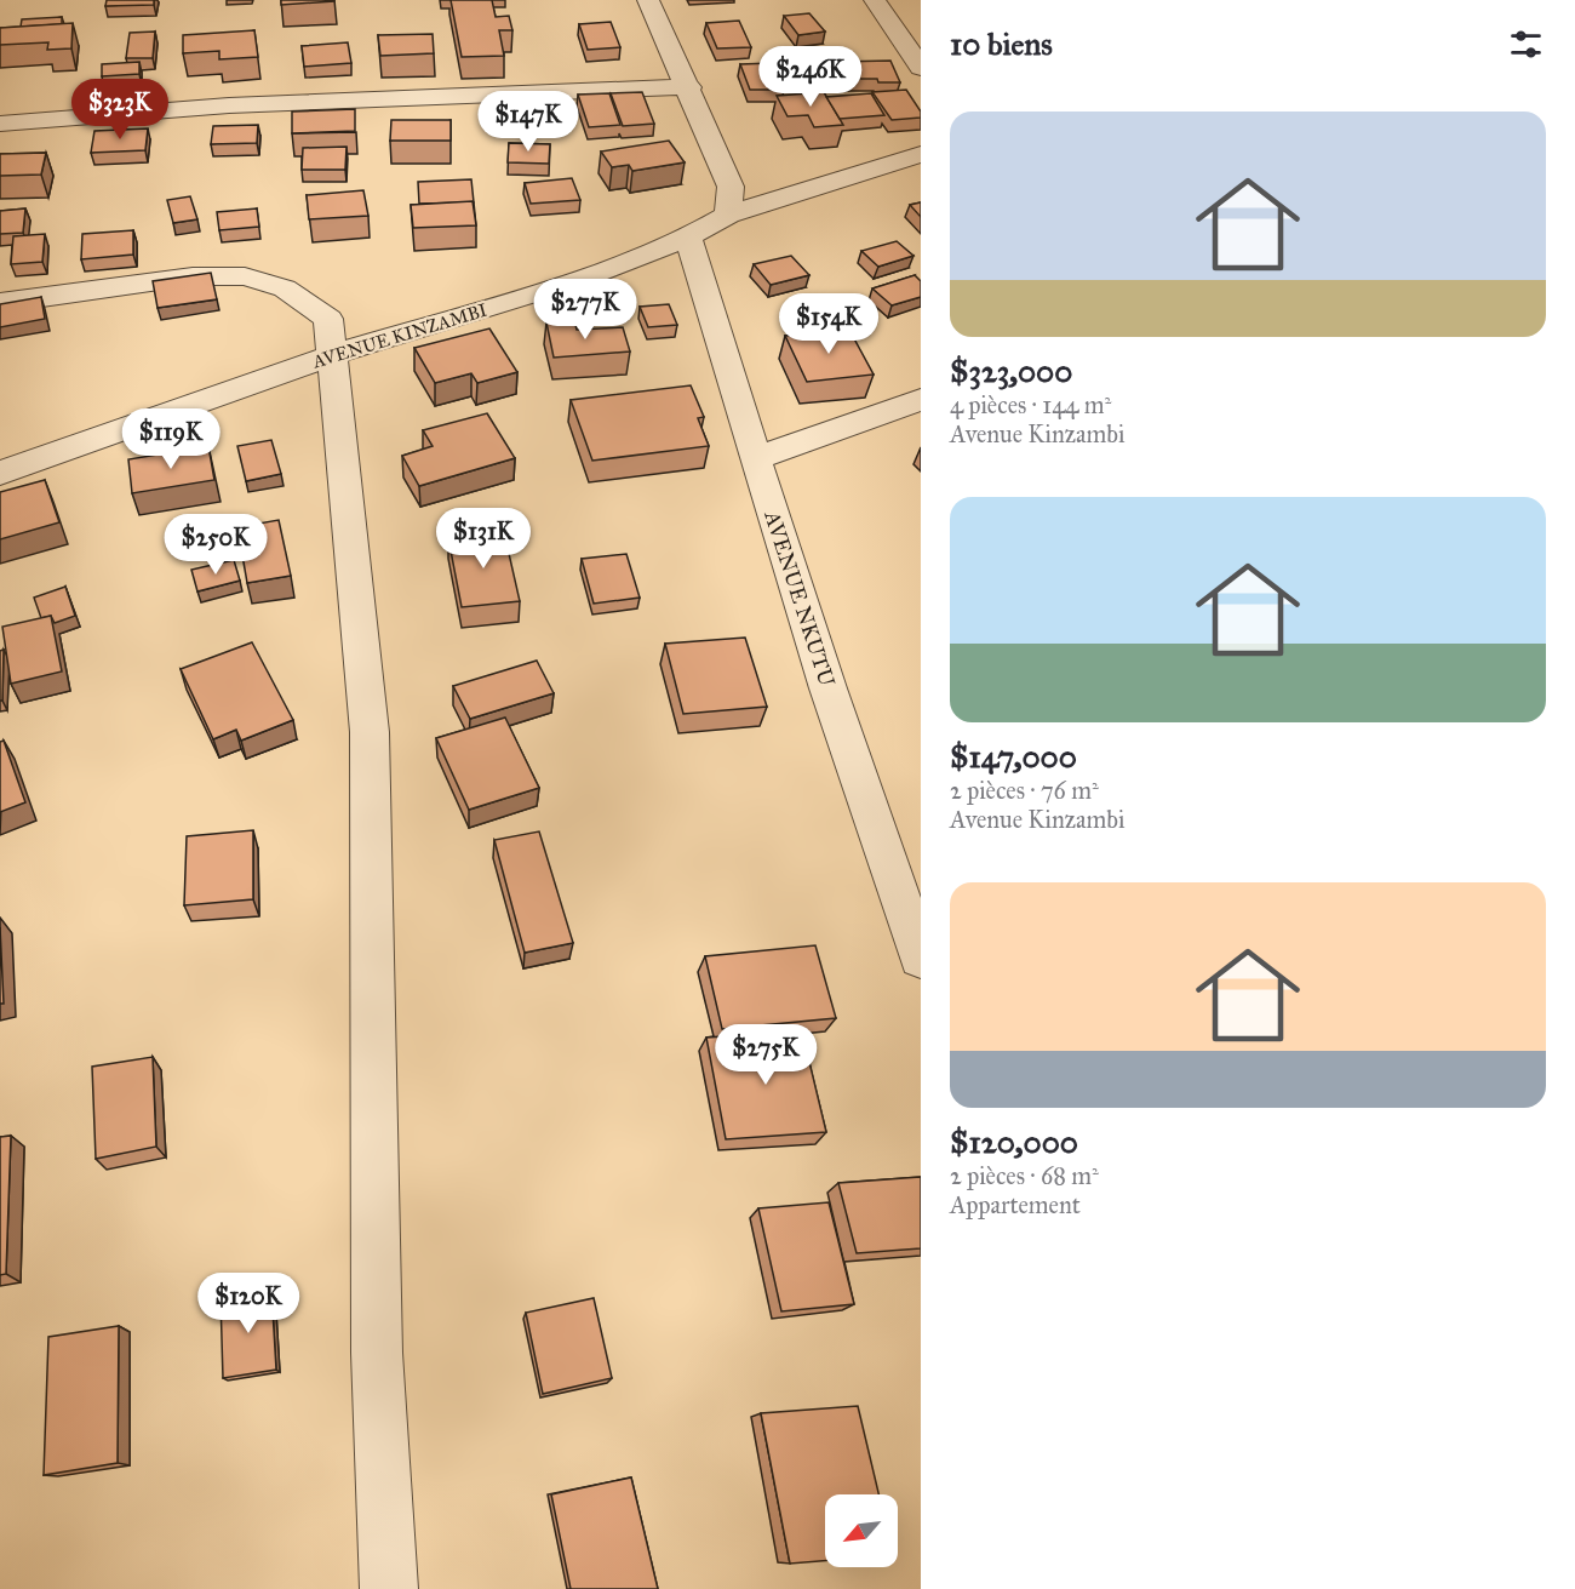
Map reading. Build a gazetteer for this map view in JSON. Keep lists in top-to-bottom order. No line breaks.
{"streets":{"street":["AVENUE KINZAMBI","AVENUE NKUTU"]},"crossings":[["AVENUE KINZAMBI","AVENUE NKUTU"]],"north":"bottom left","page":{"heading":"10 biens","price":["$246K","$323K","$147K","$277K","$154K","$119K","$131K","$250K","$275K","$120K"],"list":[{"name":"$323,000","note":"4 pièces · 144 m² · Avenue Kinzambi"},{"name":"$147,000","note":"2 pièces · 76 m² · Avenue Kinzambi"},{"name":"$120,000","note":"2 pièces · 68 m² · Appartement"}]}}
